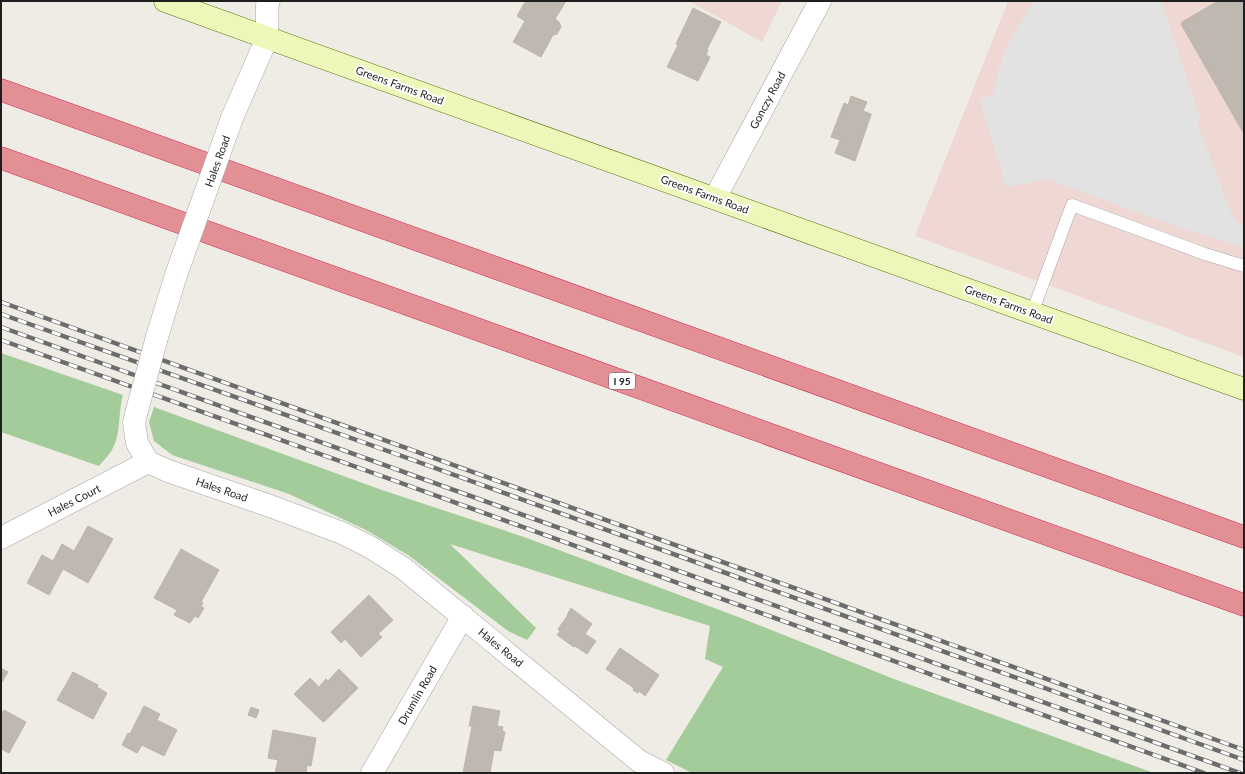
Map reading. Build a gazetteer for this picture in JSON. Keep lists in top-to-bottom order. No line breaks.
{"streets":{"highway":["I 95"],"main road":["Greens Farms Road"],"street":["Gonczy Road","Hales Road","Hales Court","Drumlin Road"]},"crossings":[["Greens Farms Road","Gonczy Road"],["Greens Farms Road","Hales Road"],["Hales Road","Hales Court"],["Hales Road","Drumlin Road"]]}
